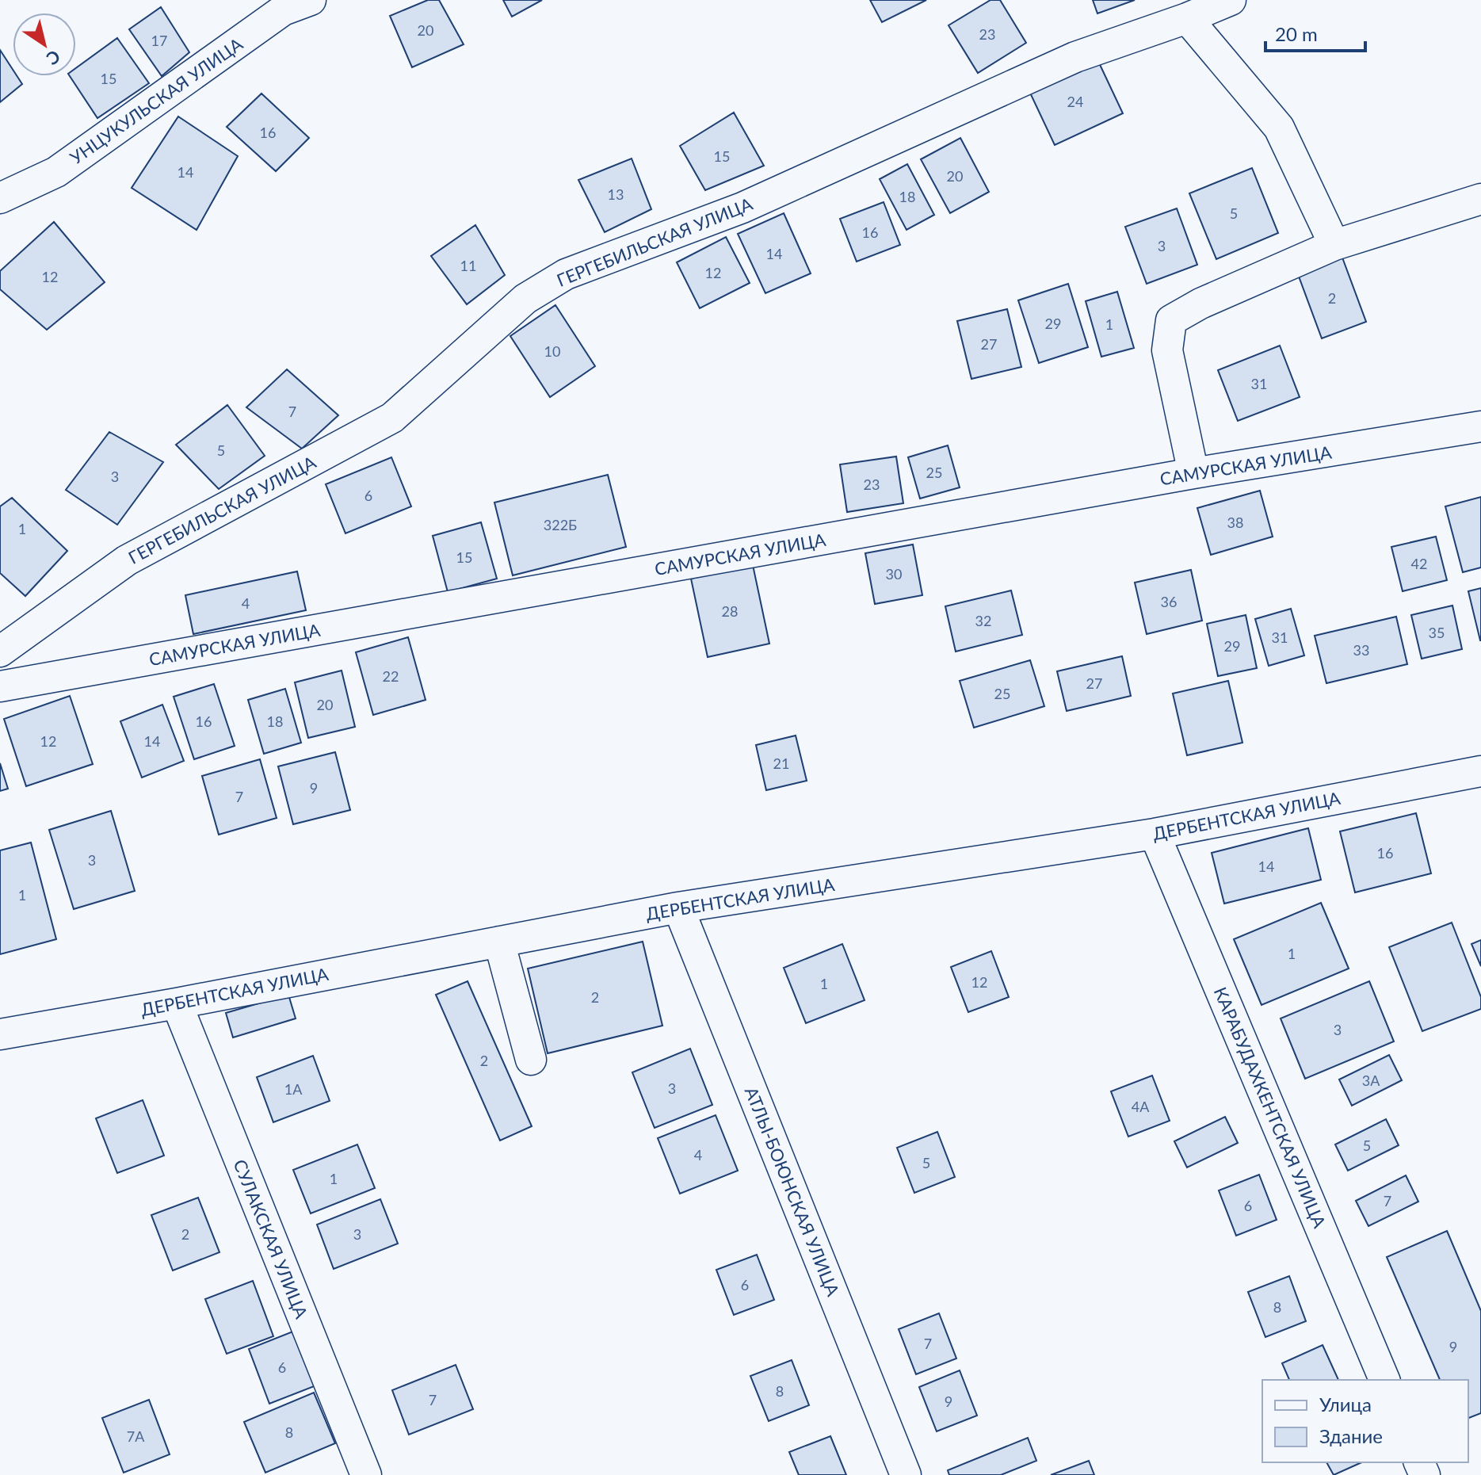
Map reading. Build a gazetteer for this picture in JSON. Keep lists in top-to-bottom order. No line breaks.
{"streets":{"street":["УНЦУКУЛЬСКАЯ УЛИЦА","ГЕРГЕБИЛЬСКАЯ УЛИЦА","САМУРСКАЯ УЛИЦА","ДЕРБЕНТСКАЯ УЛИЦА","КАРАБУДАХКЕНТСКАЯ УЛИЦА","АТЛЫ-БОЮНСКАЯ УЛИЦА","СУЛАКСКАЯ УЛИЦА"]},"crossings":[["ДЕРБЕНТСКАЯ УЛИЦА","КАРАБУДАХКЕНТСКАЯ УЛИЦА"],["ДЕРБЕНТСКАЯ УЛИЦА","АТЛЫ-БОЮНСКАЯ УЛИЦА"],["ДЕРБЕНТСКАЯ УЛИЦА","СУЛАКСКАЯ УЛИЦА"]],"house_numbers":["20","23","17","15","24","16","15","14","20","13","18","5","16","3","14","11","12","12","2","29","1","27","10","31","7","5","25","3","23","6","38","322Б","1","15","42","30","36","4","28","32","35","31","29","33","22","27","25","20","16","18","12","14","21","9","7","16","3","14","1","1","12","1","2","3","2","3А","3","1А","4А","5","4","5","1","7","6","2","3","6","8","7","9","6","8","7","9","8","7А"],"legend":["Улица","Здание"],"scale_bar":"20 m","north":"bottom right"}
